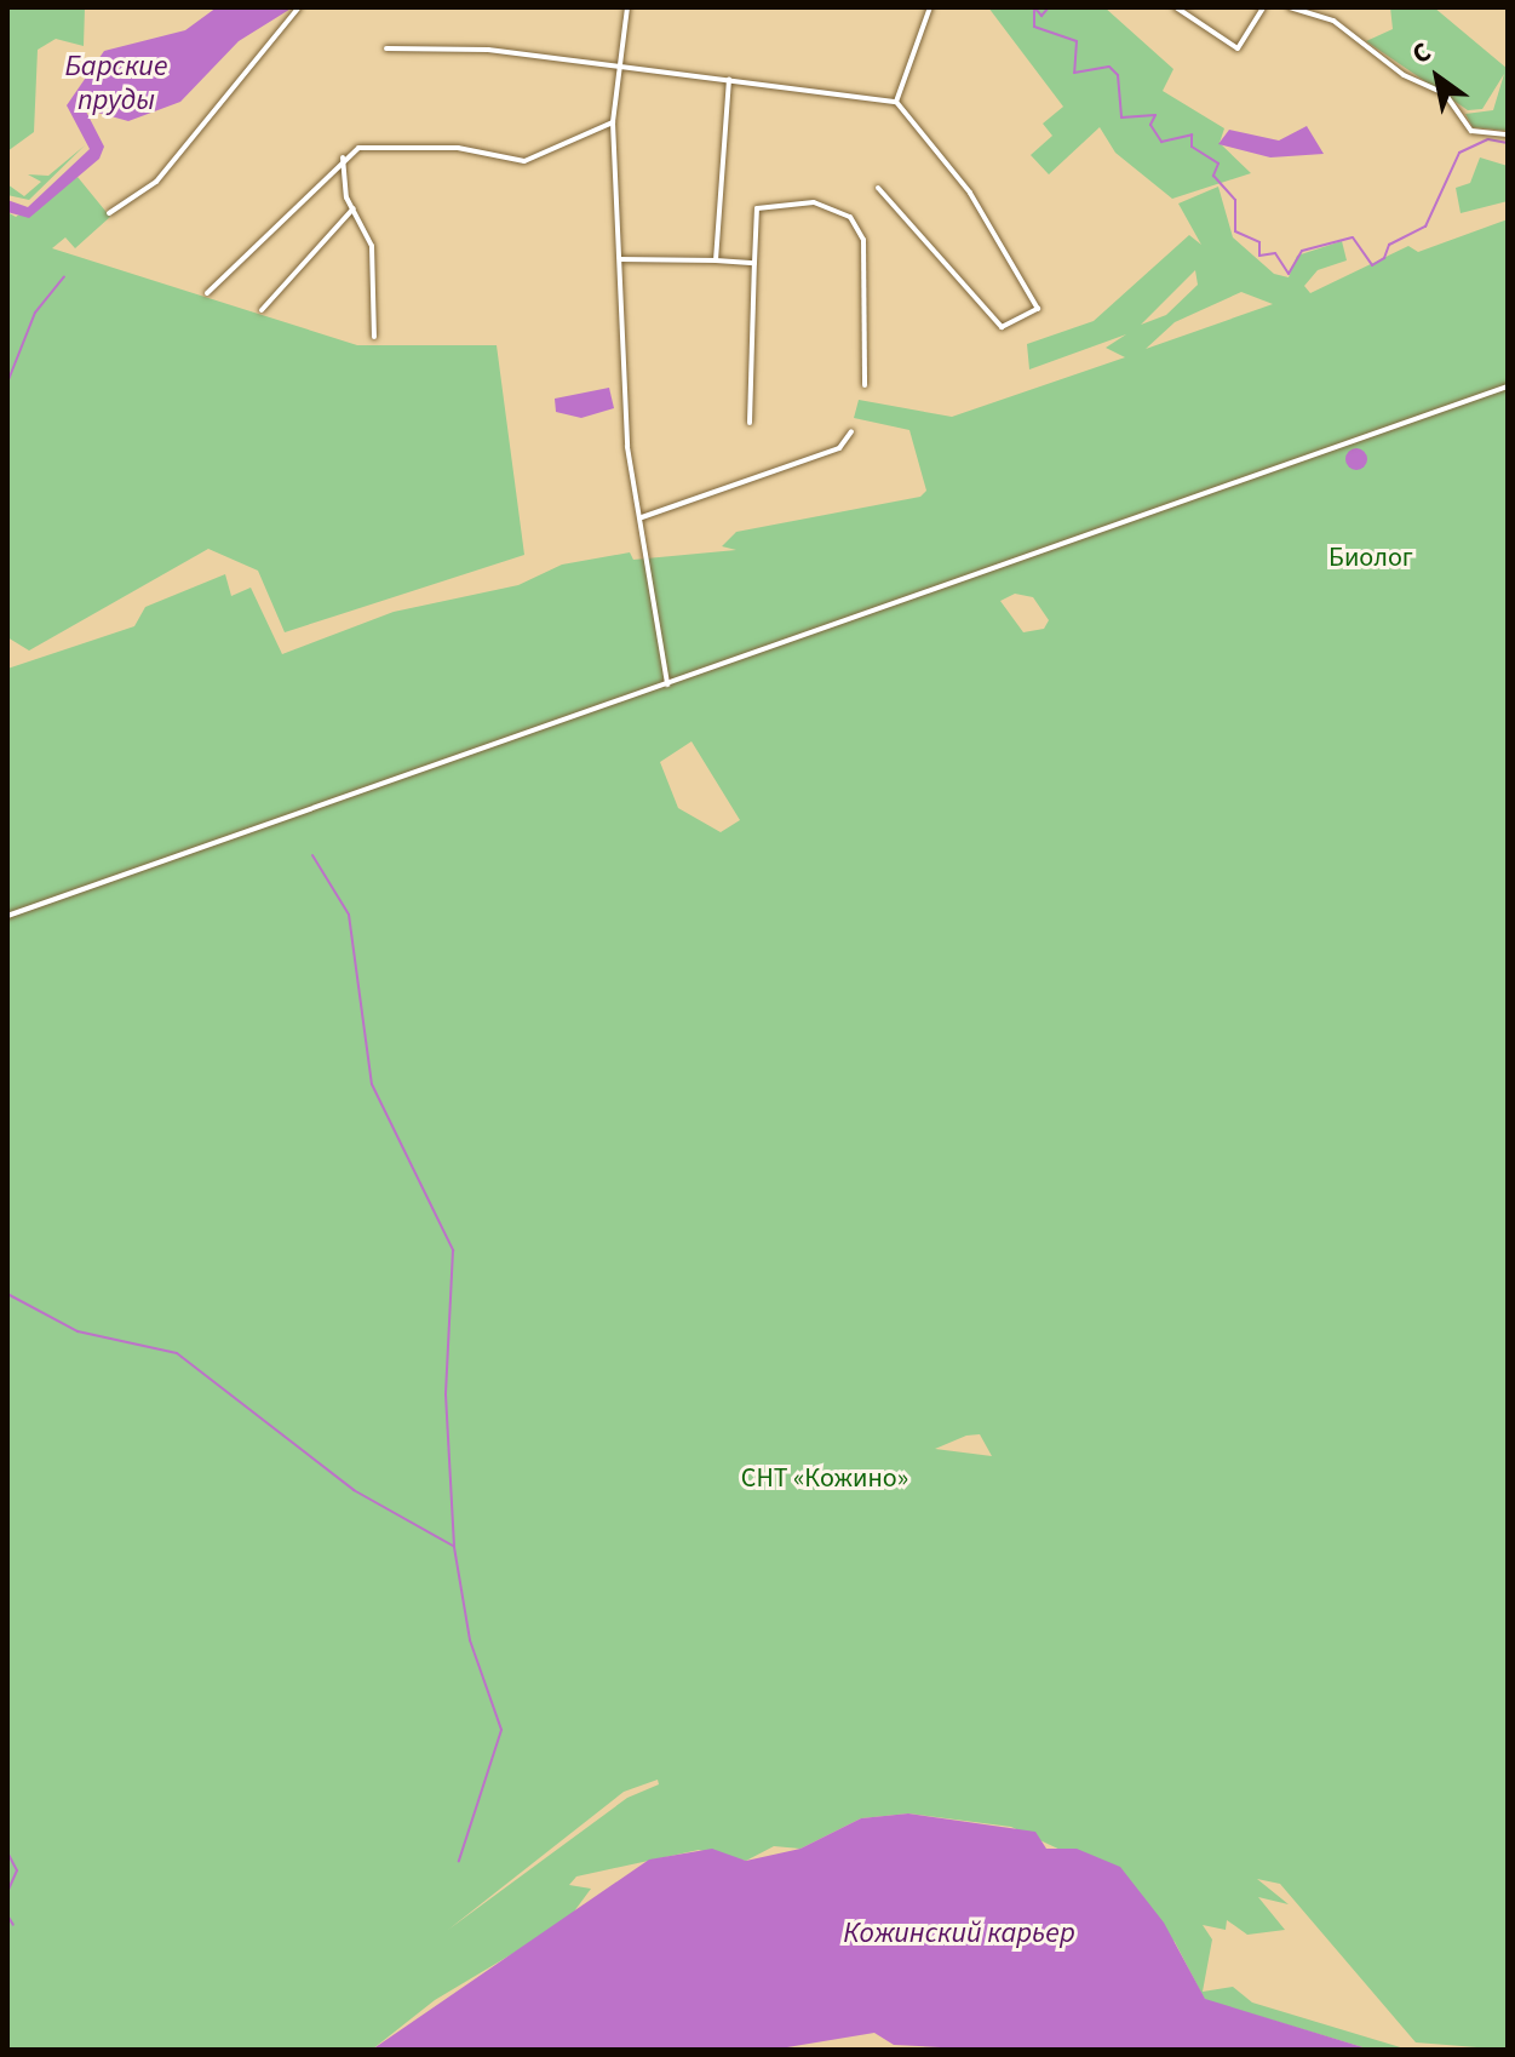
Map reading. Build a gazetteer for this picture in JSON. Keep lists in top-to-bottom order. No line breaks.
{"water":["Барские пруды","Кожинский карьер"],"parks":["Биолог","СНТ «Кожино»"],"north":"top left"}
